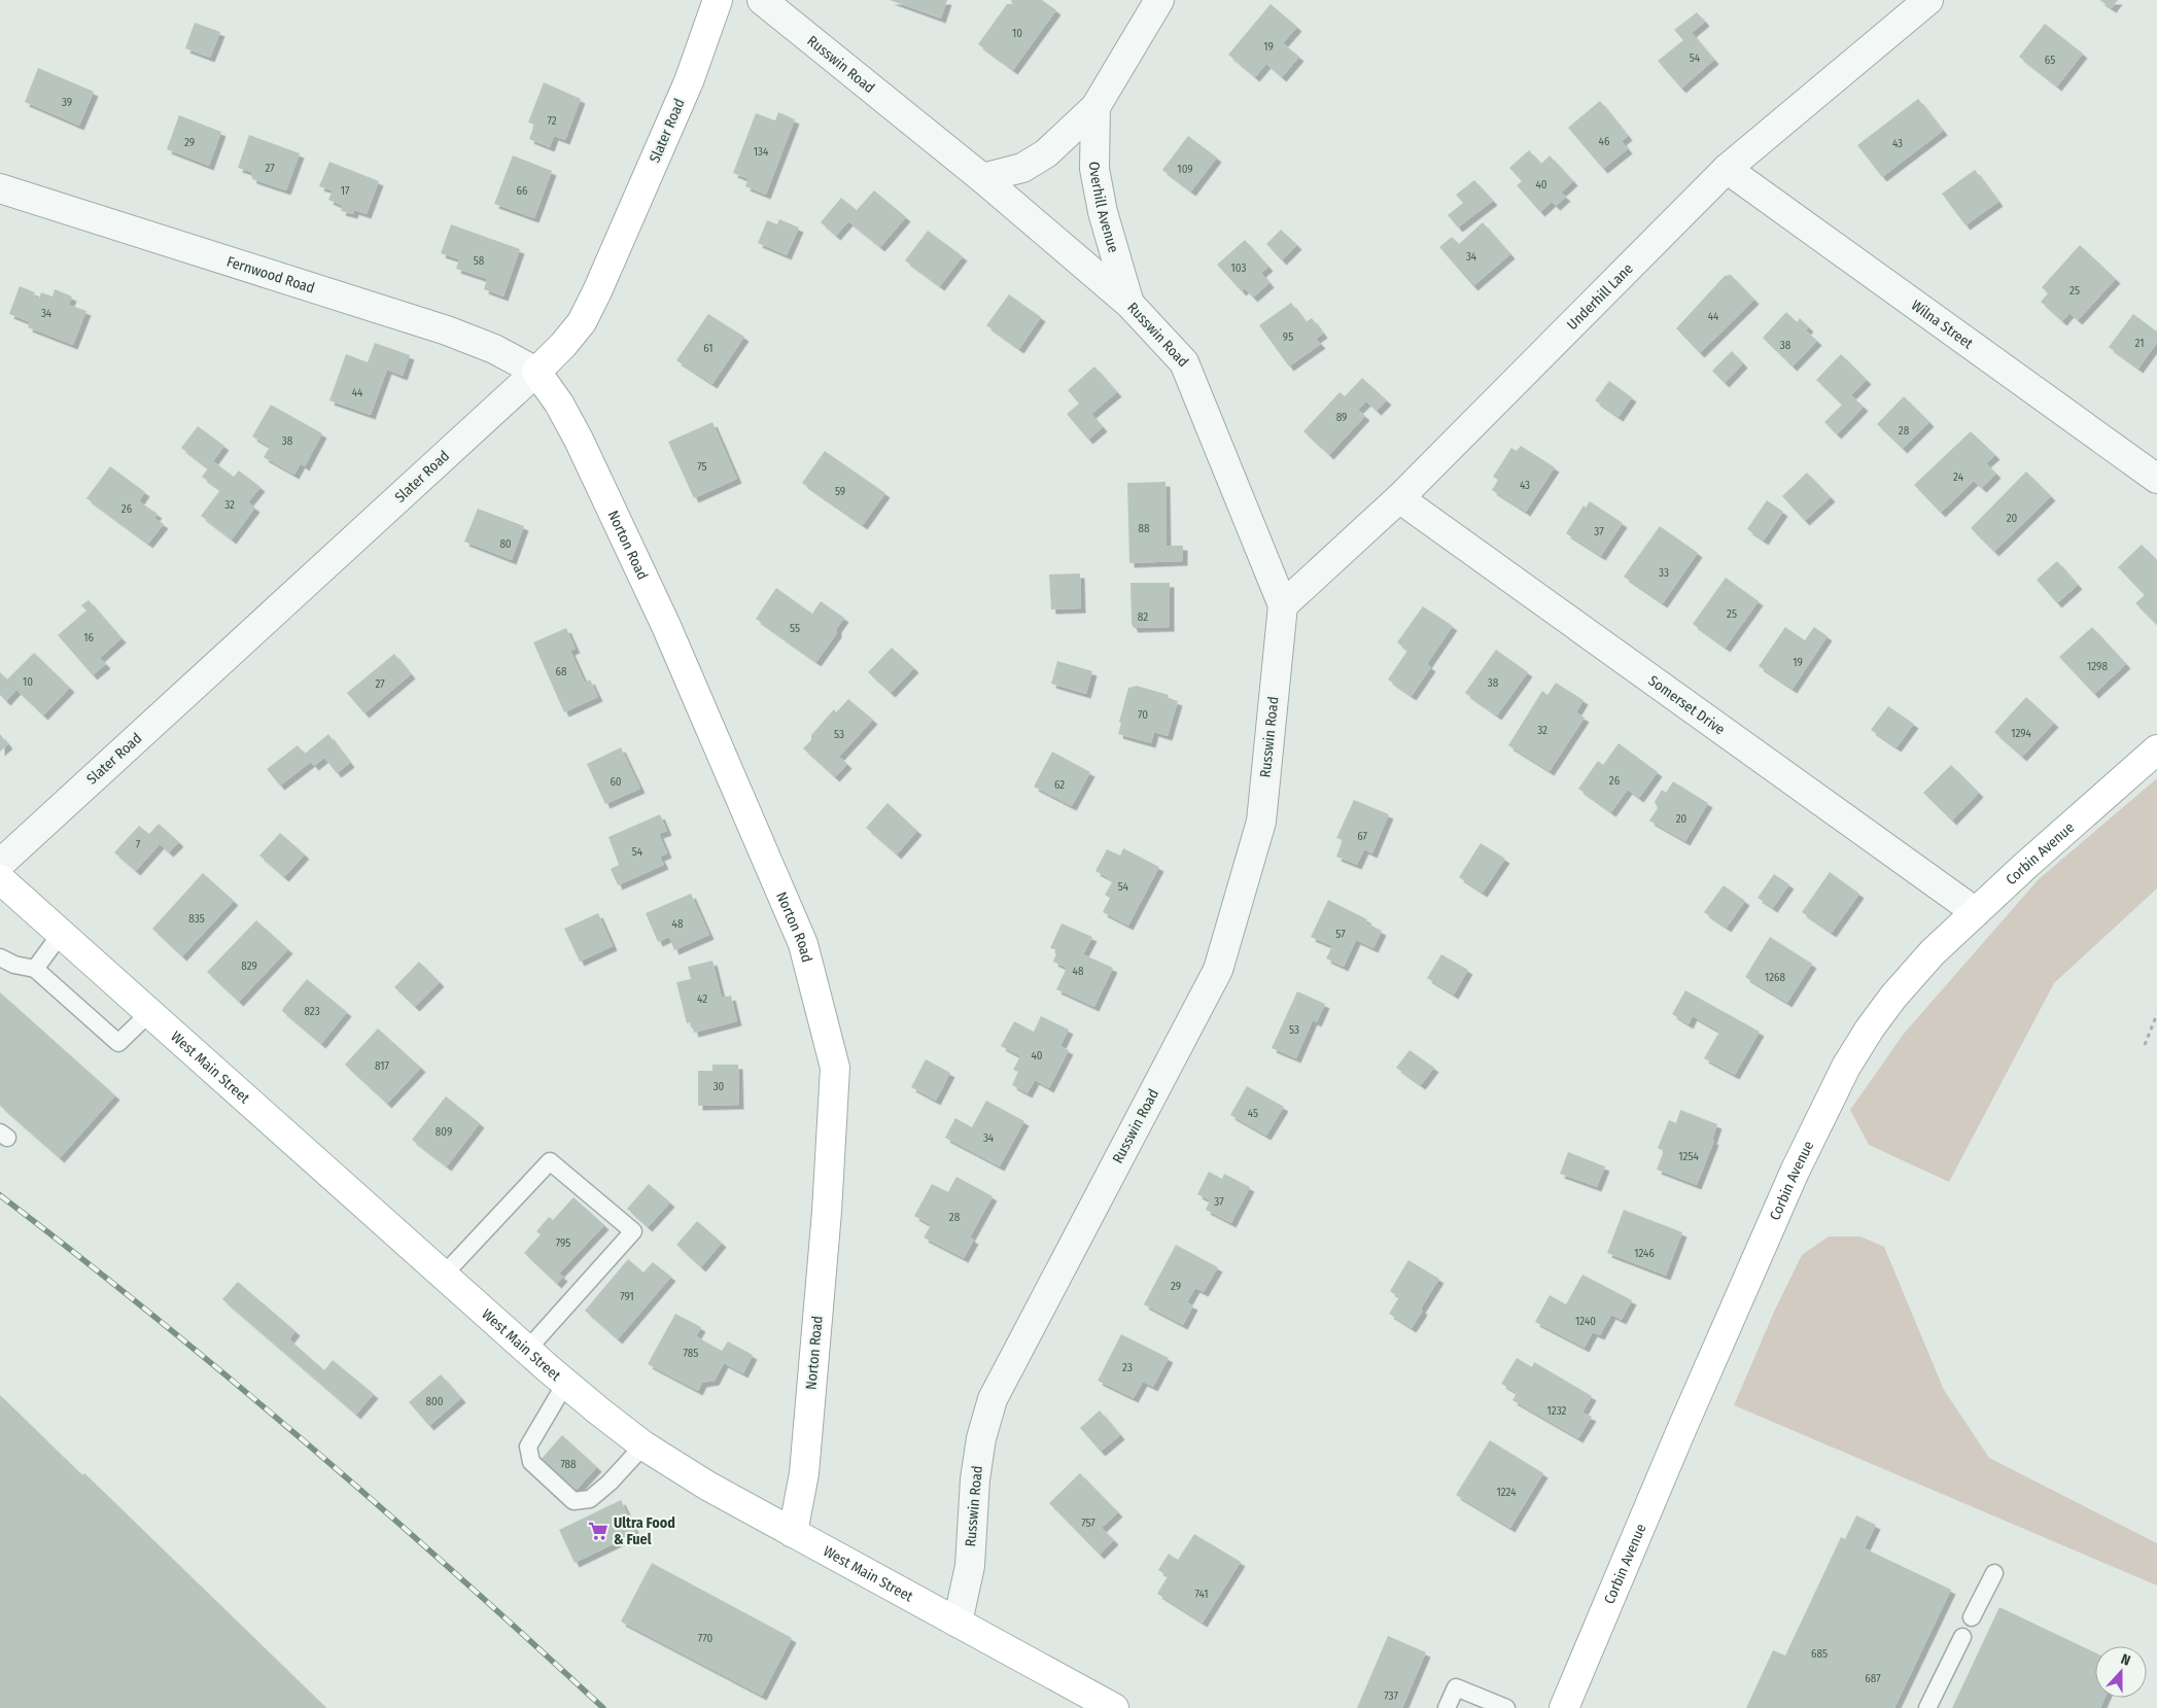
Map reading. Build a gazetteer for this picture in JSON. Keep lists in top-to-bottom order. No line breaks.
{"streets":{"main road":["Slater Road","Norton Road","Corbin Avenue","West Main Street"],"street":["Russwin Road","Overhill Avenue","Fernwood Road","Underhill Lane","Wilna Street","Somerset Drive"]},"crossings":[["Russwin Road","Overhill Avenue"],["Russwin Road","Underhill Lane"],["Russwin Road","West Main Street"],["Slater Road","Fernwood Road"],["Slater Road","Norton Road"],["Fernwood Road","Norton Road"],["Underhill Lane","Wilna Street"],["Underhill Lane","Somerset Drive"],["Norton Road","West Main Street"],["Somerset Drive","Corbin Avenue"]],"places":{"supermarket":["Ultra Food & Fuel"]},"house_numbers":["10","19","54","65","39","72","46","29","43","134","27","109","40","17","66","34","58","103","25","34","44","95","21","38","61","44","89","28","38","75","24","43","59","32","26","20","88","37","80","33","25","82","55","16","19","1298","68","10","38","27","70","32","1294","53","26","60","62","20","67","7","54","54","835","48","57","829","48","1268","42","823","53","40","817","30","45","809","34","1254","37","28","795","1246","29","791","1240","785","23","800","1232","788","1224","757","741","770","685","687","737"],"north":"top"}
